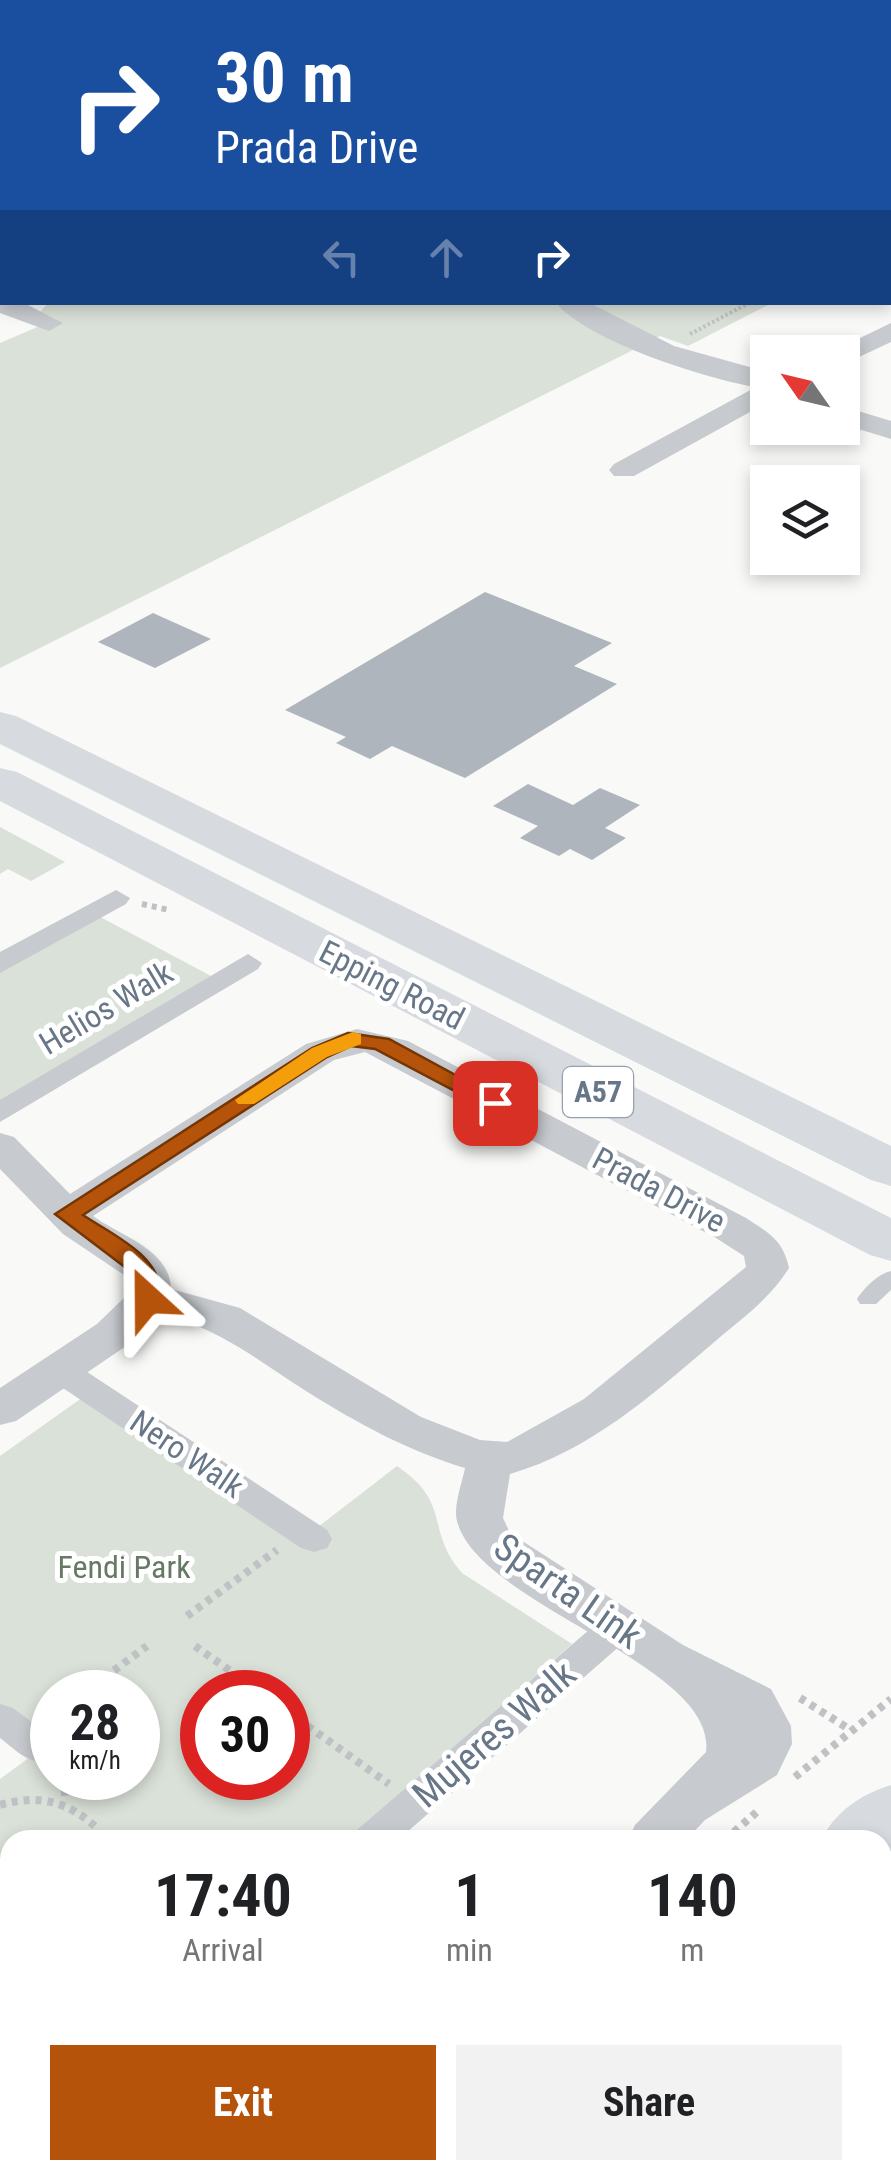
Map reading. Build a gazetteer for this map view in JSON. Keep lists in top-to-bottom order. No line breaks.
{"streets":{"main road":["Epping Road","A57"],"street":["Helios Walk","Prada Drive","Nero Walk","Sparta Link","Mujeres Walk"]},"crossings":[["Prada Drive","Sparta Link"],["Sparta Link","Mujeres Walk"]],"parks":["Fendi Park"],"north":"top left","page":{"turn":["30 m","Prada Drive"],"speed":"28 km/h","limit":"30","eta":["17:40","Arrival","1","min","140","m"],"buttons":["Exit","Share"]}}
